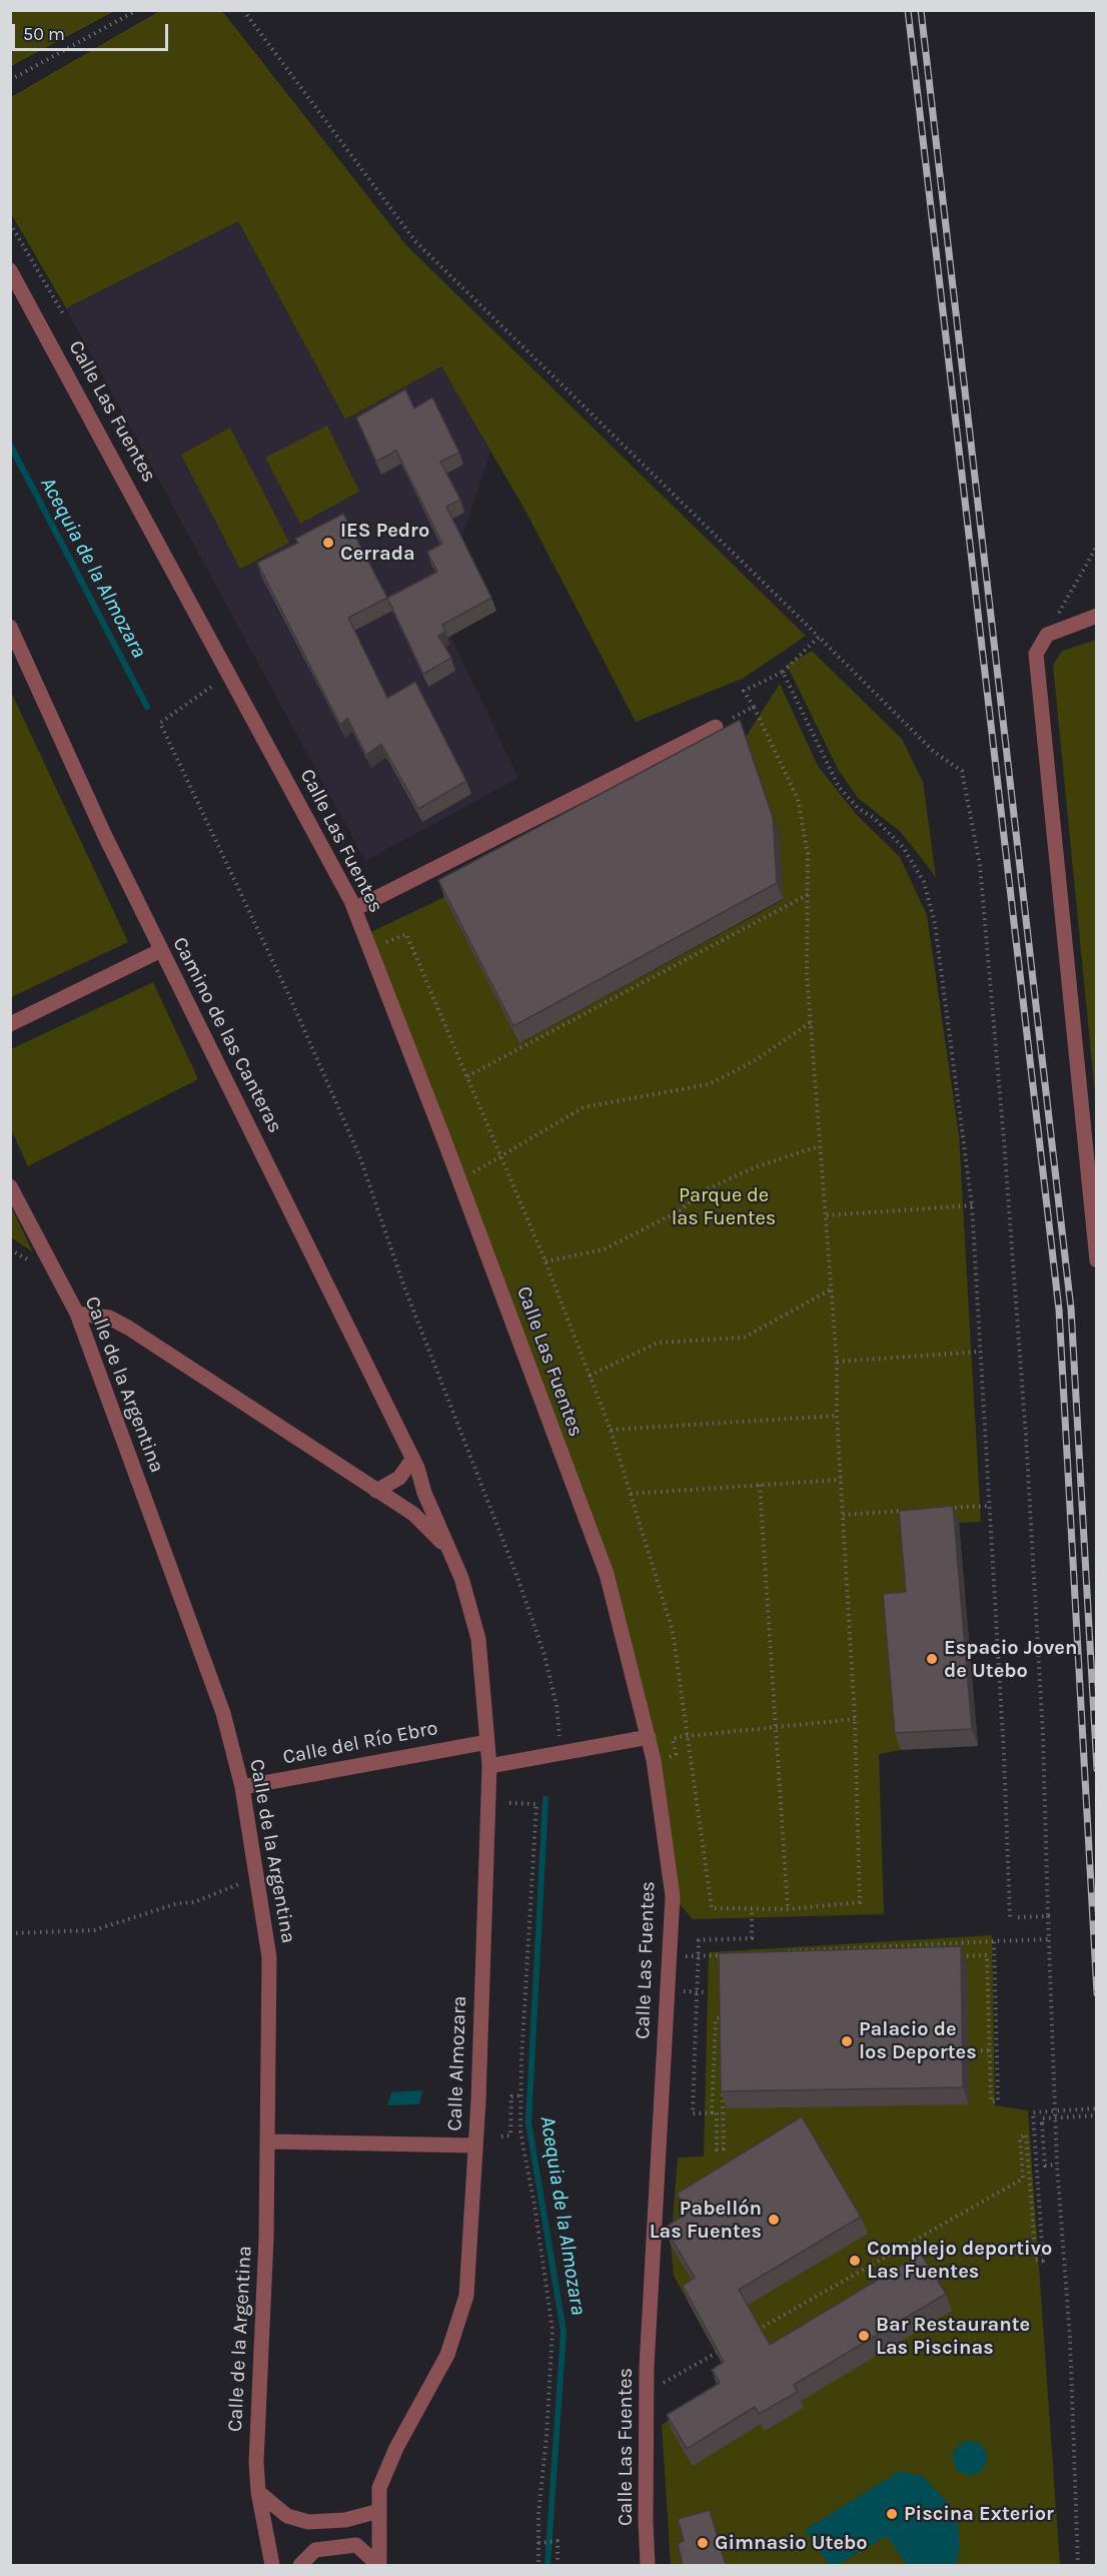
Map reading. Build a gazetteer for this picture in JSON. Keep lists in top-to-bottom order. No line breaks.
{"streets":{"street":["Calle Las Fuentes","Camino de las Canteras","Calle de la Argentina","Calle del Río Ebro","Calle Almozara"]},"crossings":[["Camino de las Canteras","Calle Almozara"],["Calle de la Argentina","Calle del Río Ebro"],["Calle del Río Ebro","Calle Almozara"]],"water":["Acequia de la Almozara"],"parks":["Parque de las Fuentes"],"places":["IES Pedro Cerrada","Espacio Joven de Utebo","Palacio de los Deportes","Pabellón Las Fuentes","Complejo deportivo Las Fuentes","Bar Restaurante Las Piscinas","Piscina Exterior","Gimnasio Utebo"],"scale_bar":"50 m"}
